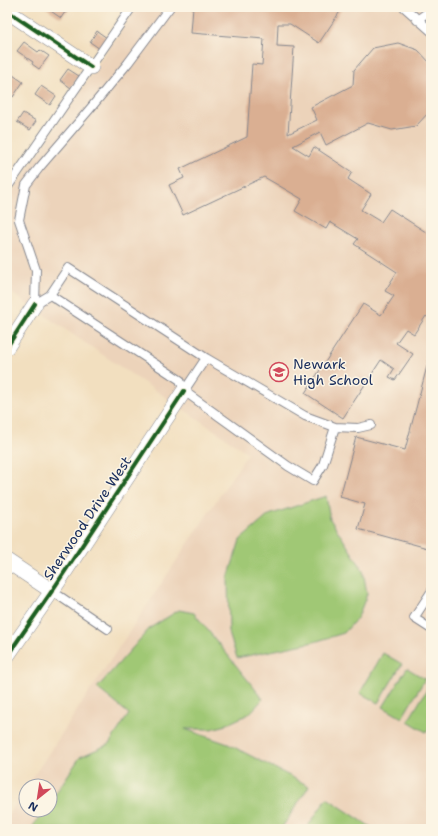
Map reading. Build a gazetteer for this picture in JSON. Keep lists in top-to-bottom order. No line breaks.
{"streets":{"street":["Sherwood Drive West"]},"places":{"school or university":["Newark High School"]},"north":"bottom left"}
